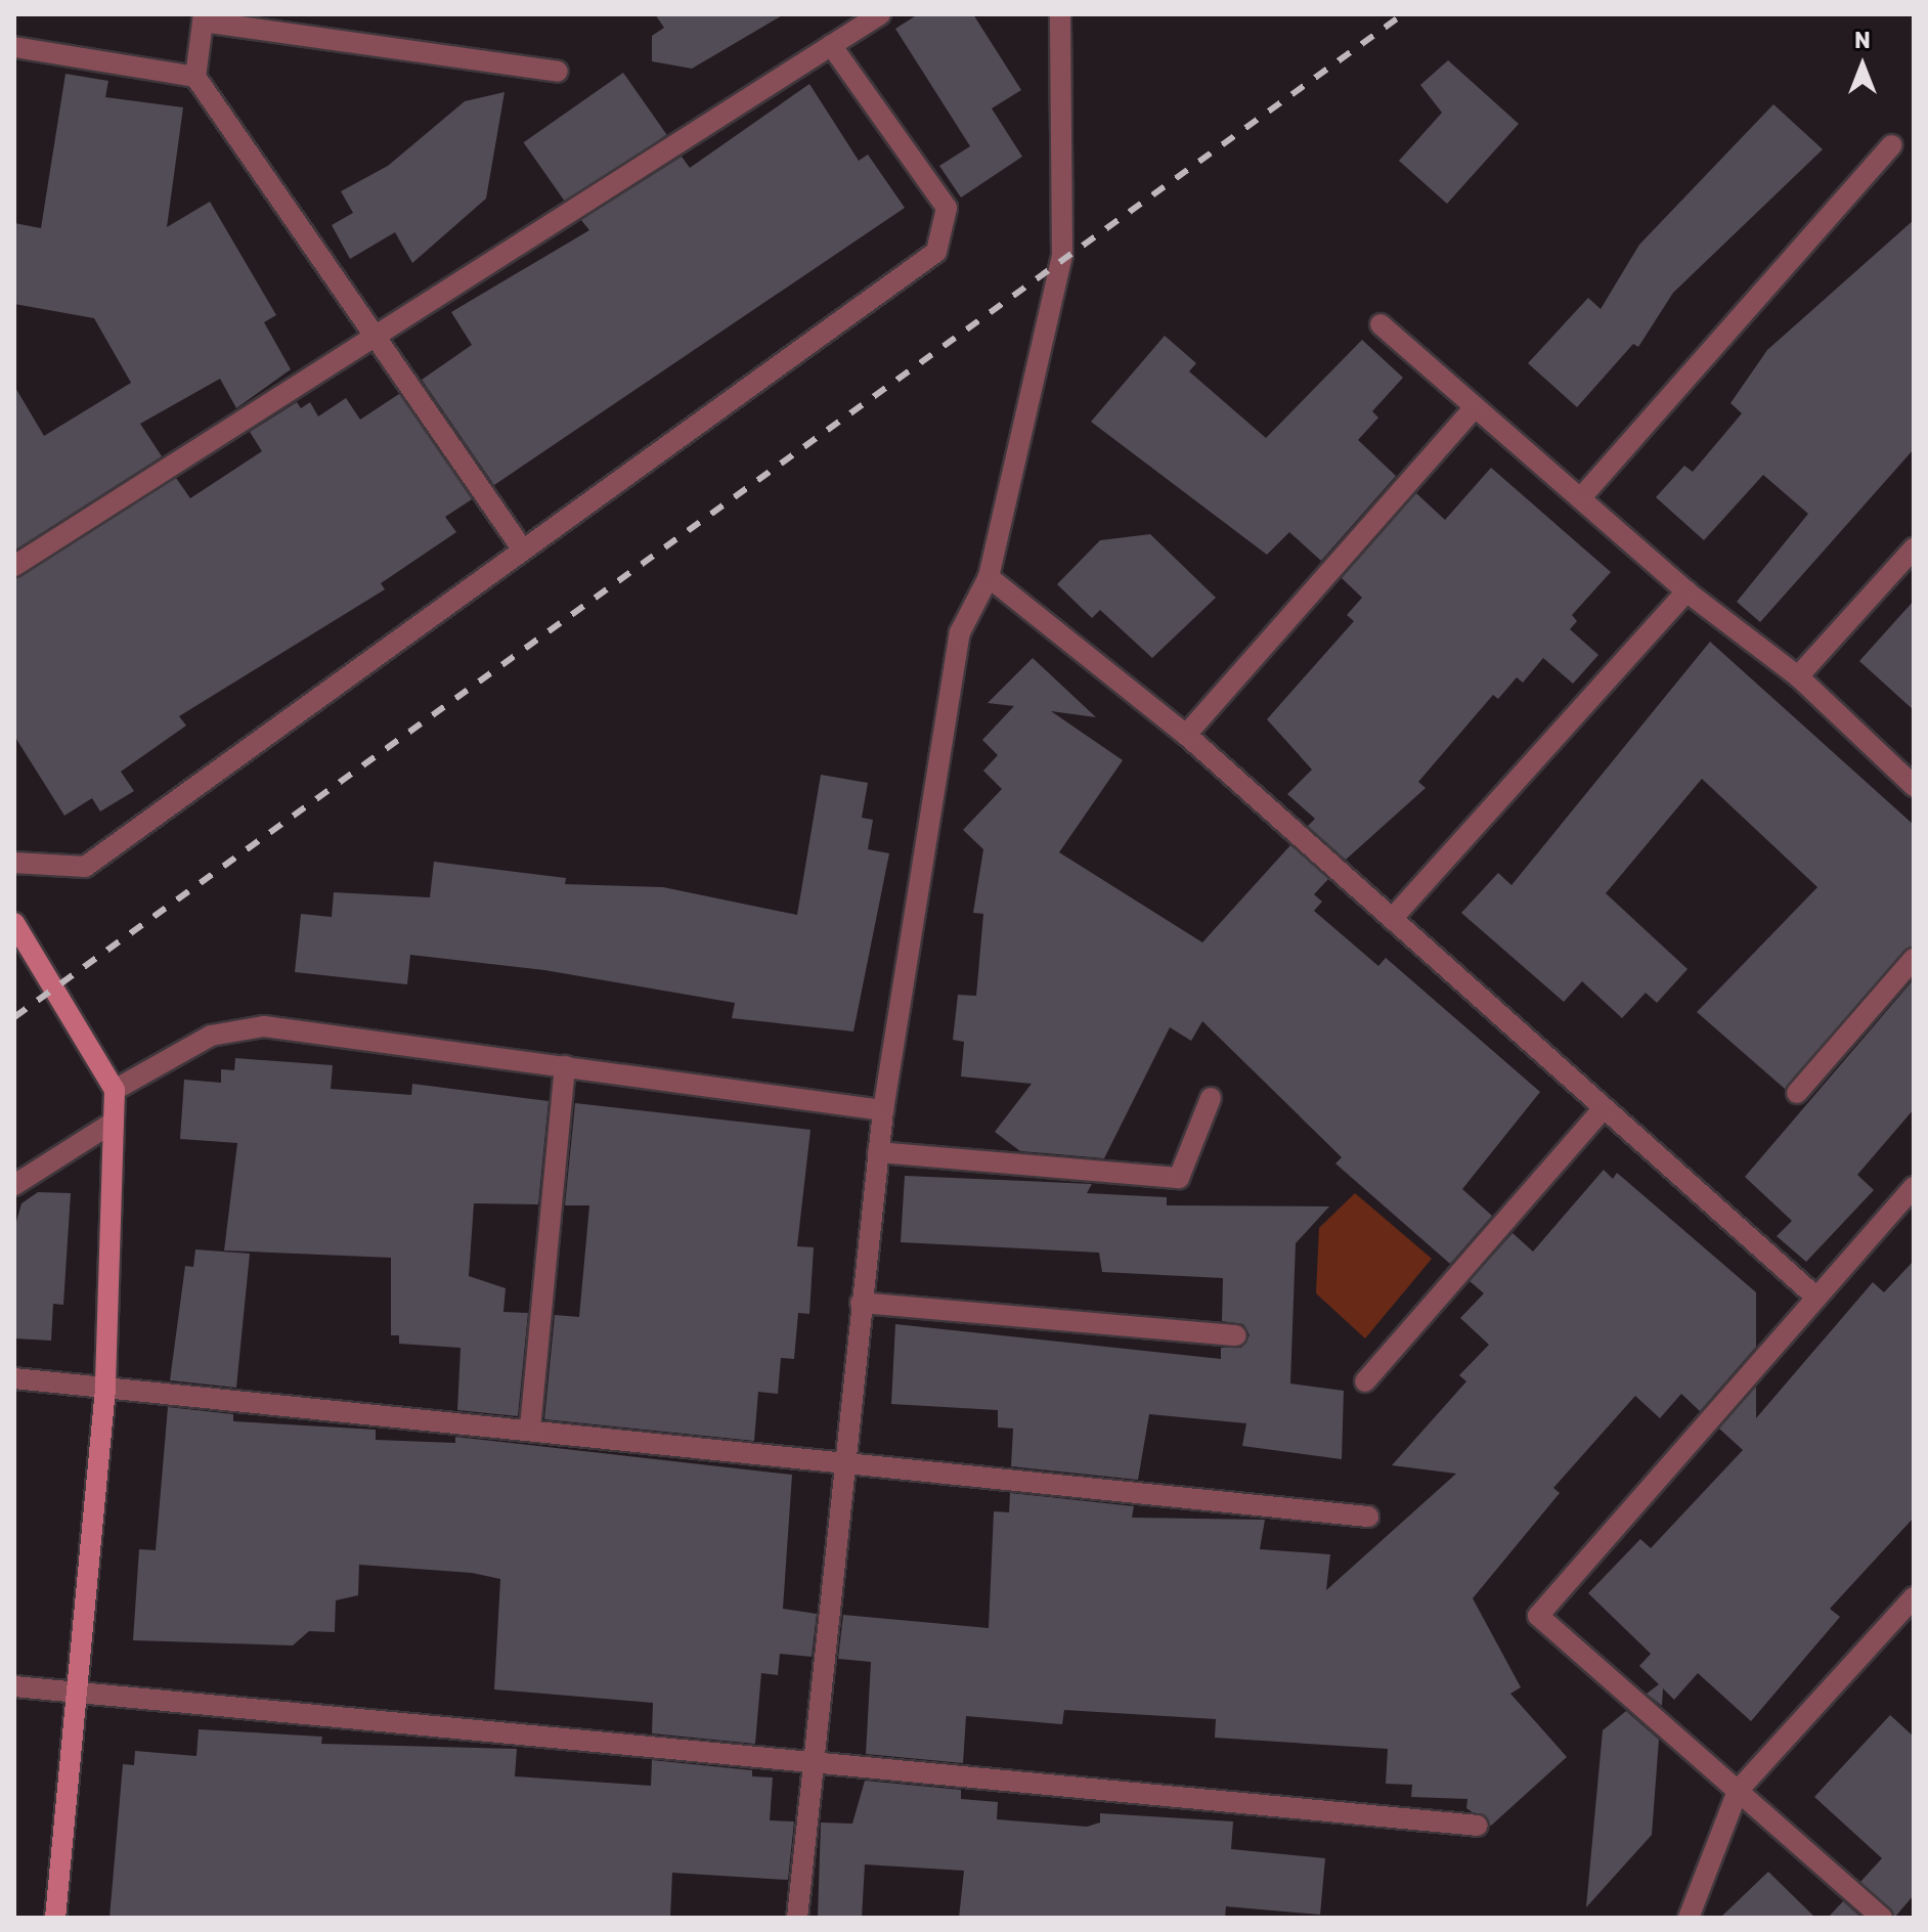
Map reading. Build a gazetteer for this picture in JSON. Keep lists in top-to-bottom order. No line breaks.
{"north":"top"}
